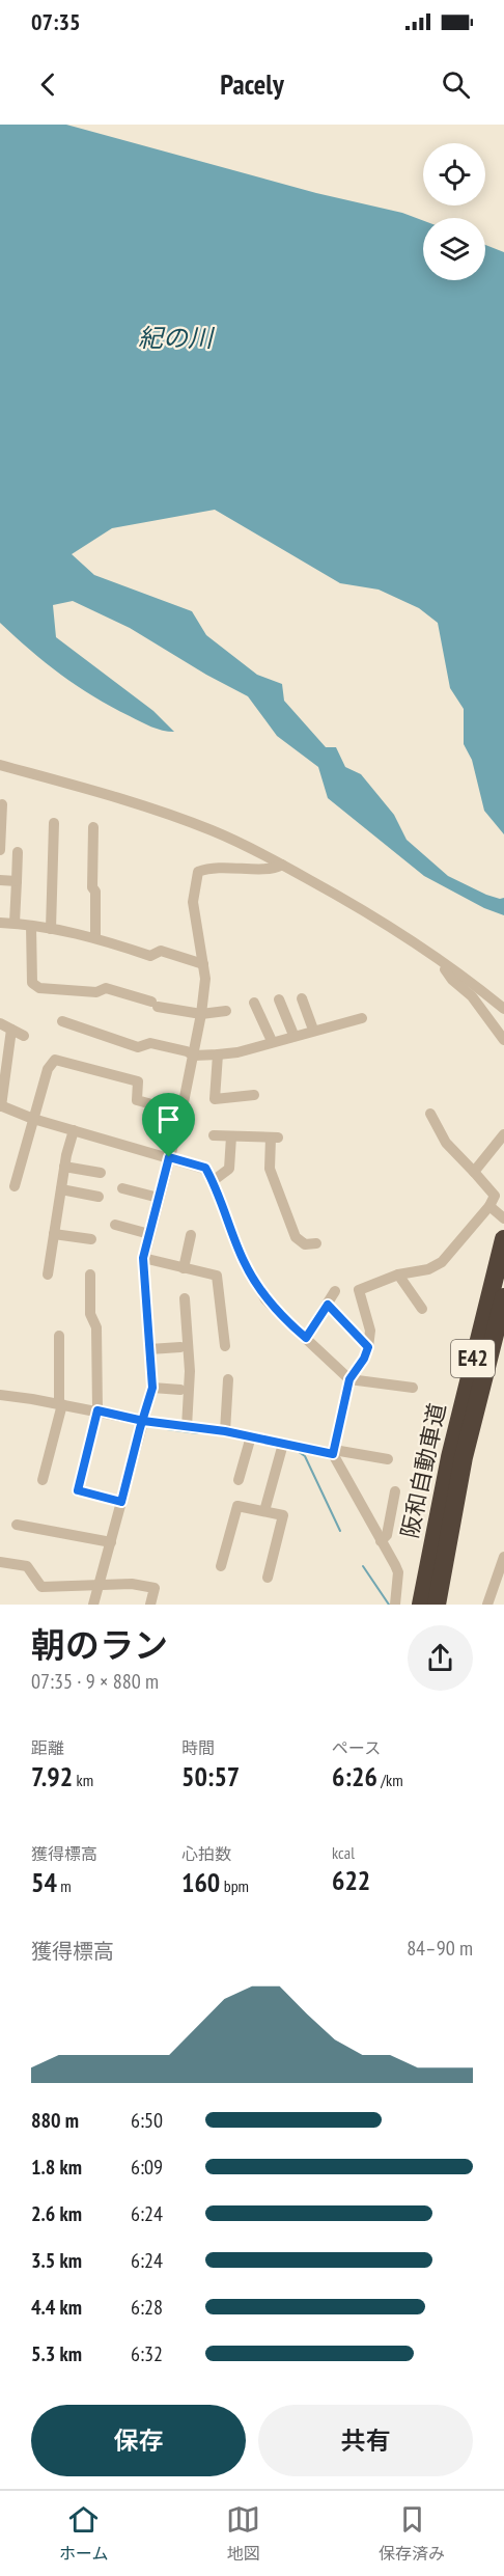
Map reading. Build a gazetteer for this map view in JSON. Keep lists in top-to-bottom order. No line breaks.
{"streets":{"highway":["E42","阪和自動車道"]},"water":["紀の川"],"page":{"status":"07:35","header":"Pacely","heading":["朝のラン","07:35 · 9 × 880 m"],"stats":[["距離","7.92 km"],["時間","50:57"],["ペース","6:26 /km"],["獲得標高","54 m"],["心拍数","160 bpm"],["kcal","622"]],"chart":["獲得標高","84–90 m"],"list":[{"name":"880 m","note":"6:50"},{"name":"1.8 km","note":"6:09"},{"name":"2.6 km","note":"6:24"},{"name":"3.5 km","note":"6:24"},{"name":"4.4 km","note":"6:28"},{"name":"5.3 km","note":"6:32"}],"buttons":["保存","共有"],"tabs":["ホーム","地図","保存済み"]}}
